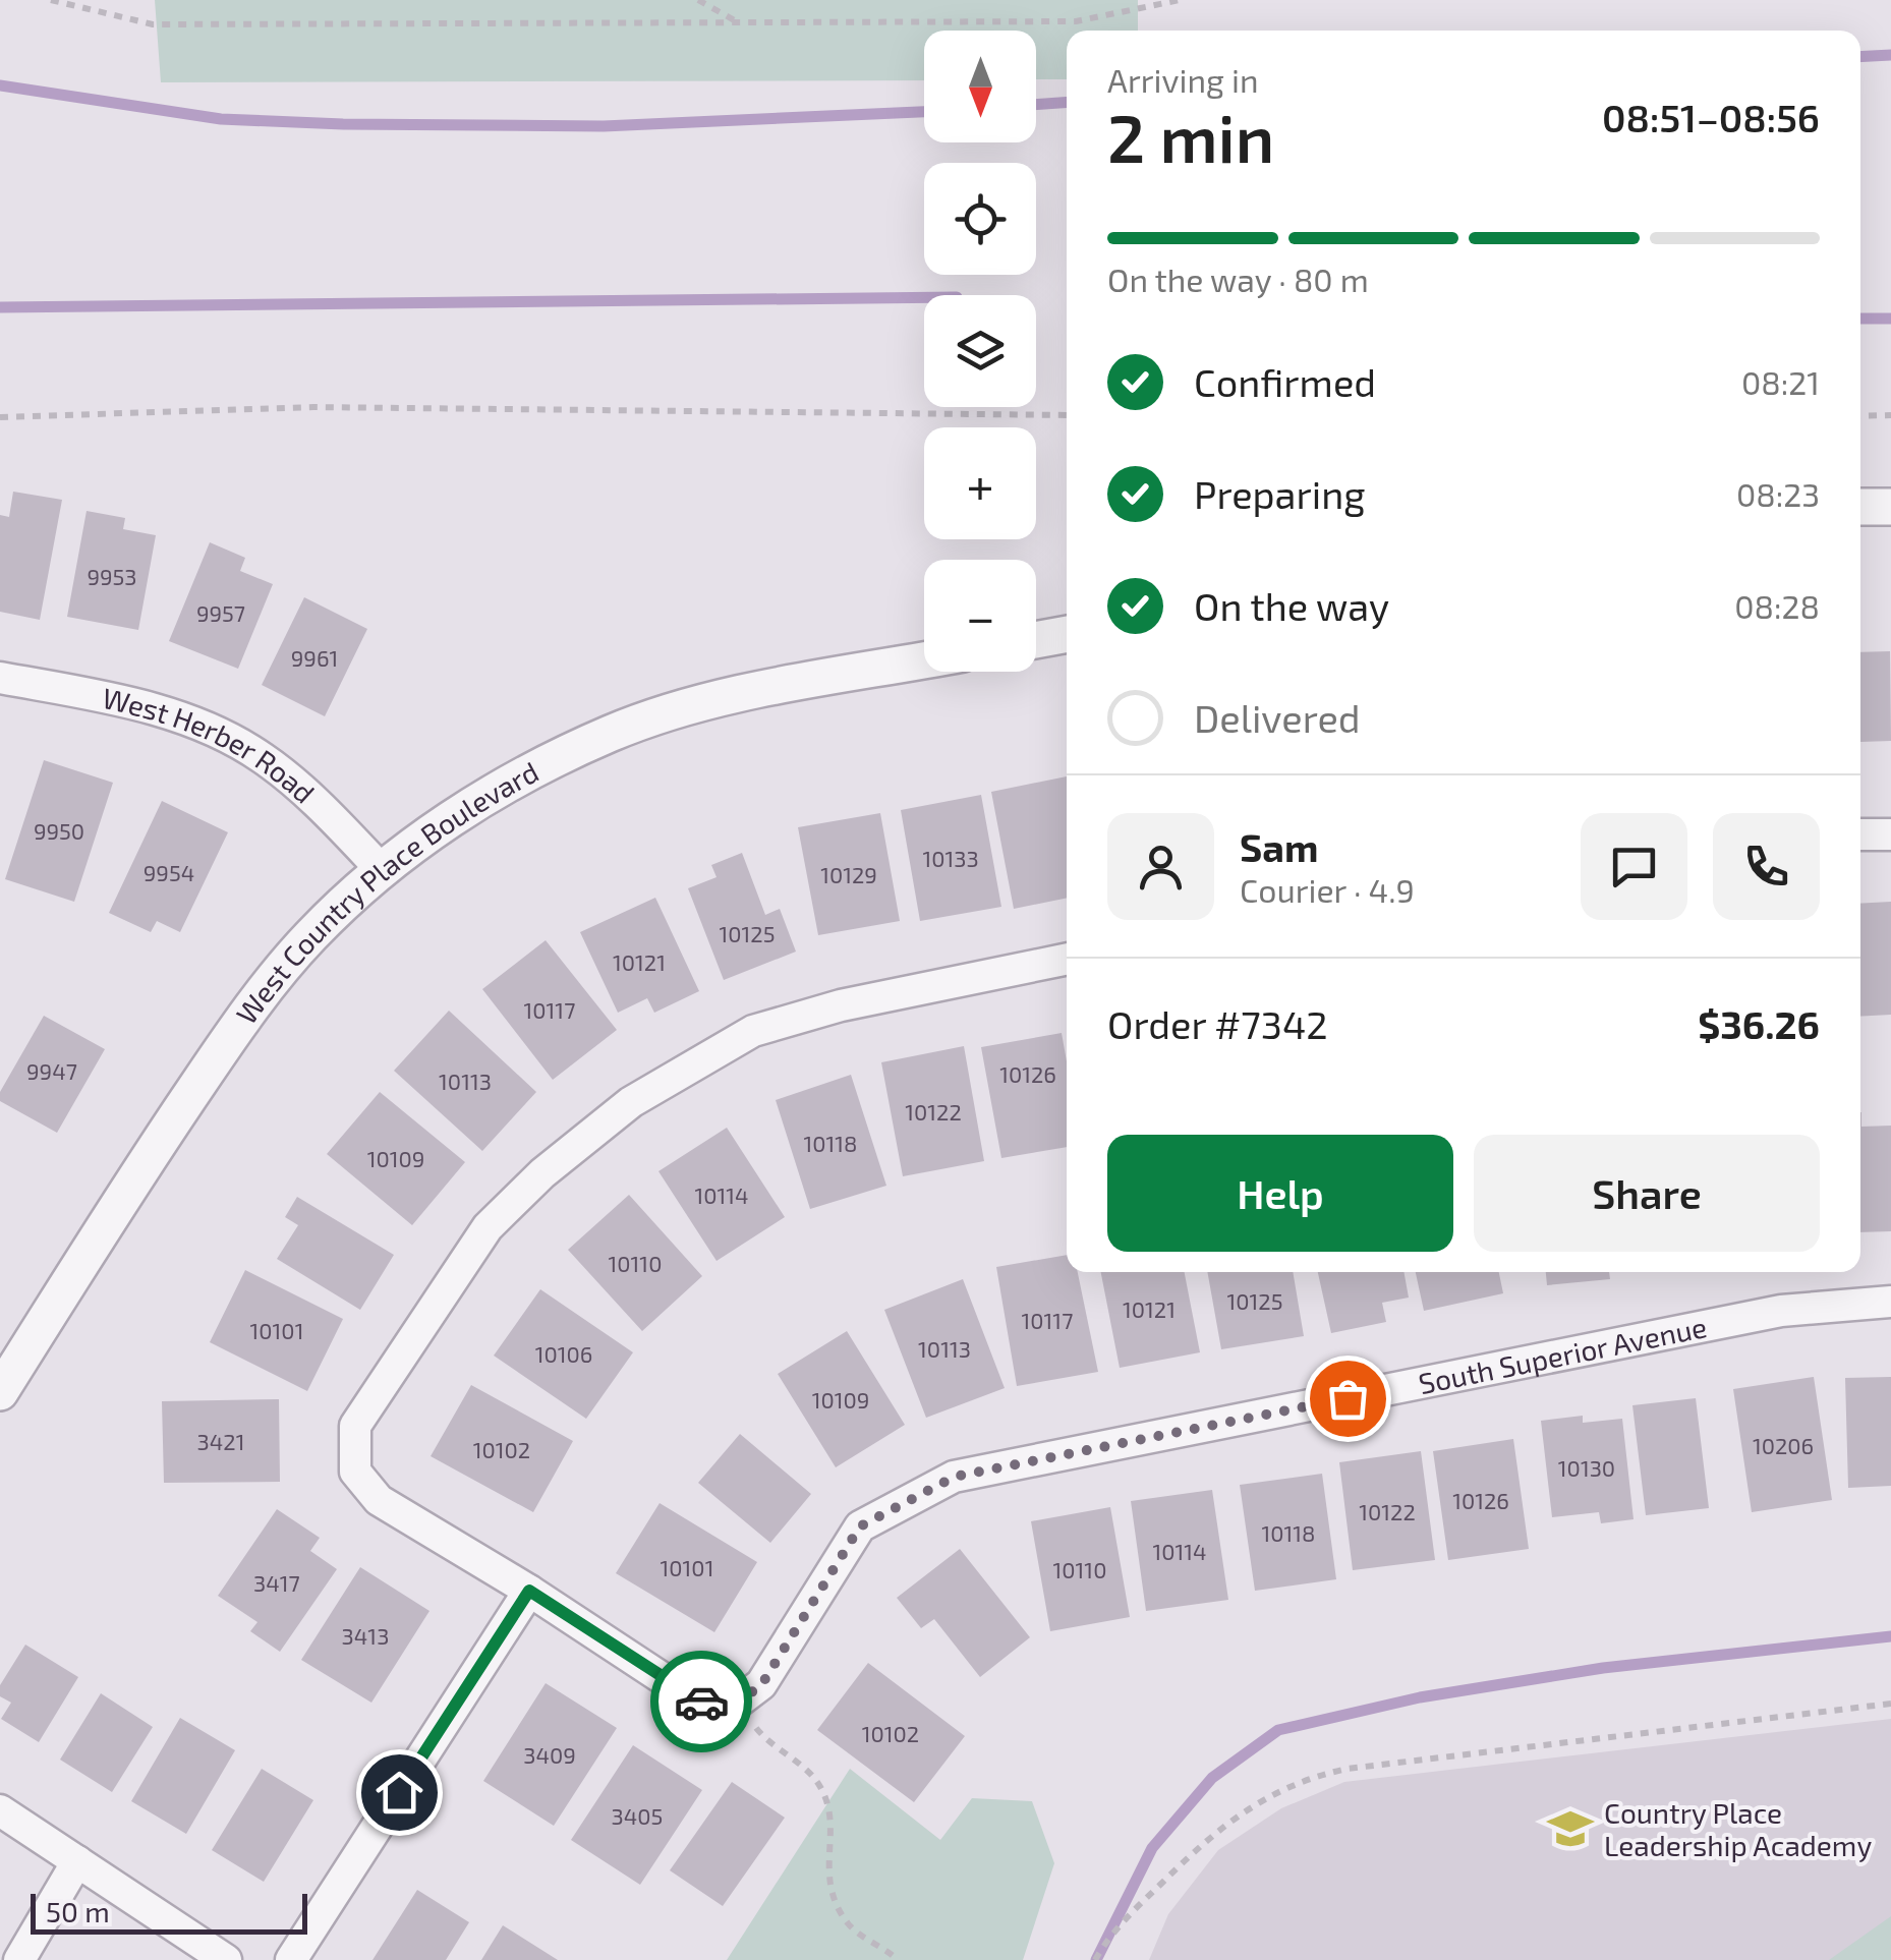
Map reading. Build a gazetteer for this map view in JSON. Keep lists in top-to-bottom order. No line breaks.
{"streets":{"street":["West Herber Road","West Country Place Boulevard","South Superior Avenue"]},"crossings":[["West Herber Road","West Country Place Boulevard"]],"places":{"school or university":["Country Place Leadership Academy"]},"house_numbers":["9953","9957","9961","9950","10133","9954","10129","10125","10121","10117","9947","10126","10113","10122","10118","10109","10114","10110","10125","10121","10117","10101","10113","10106","10109","3421","10206","10102","10130","10126","10122","10118","10114","10101","10110","3417","3413","10102","3409","3405"],"scale_bar":"50 m","north":"bottom","page":{"map_buttons":["+","−"],"heading":["2 min","Arriving in","08:51–08:56"],"panel":["Sam","Courier · 4.9","Order #7342","$36.26"],"bar":"On the way · 80 m","list":[["Confirmed","08:21"],["Preparing","08:23"],["On the way","08:28"],"Delivered"],"buttons":["Help","Share"],"scale":"50 m"}}
